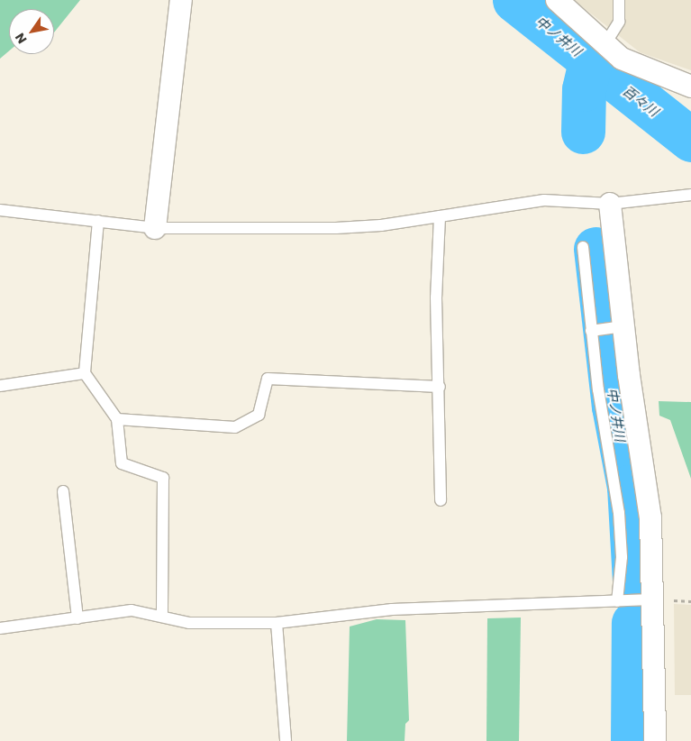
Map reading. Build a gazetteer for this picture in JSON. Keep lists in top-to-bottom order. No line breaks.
{"water":["中ノ井川","百々川"],"north":"bottom left"}
